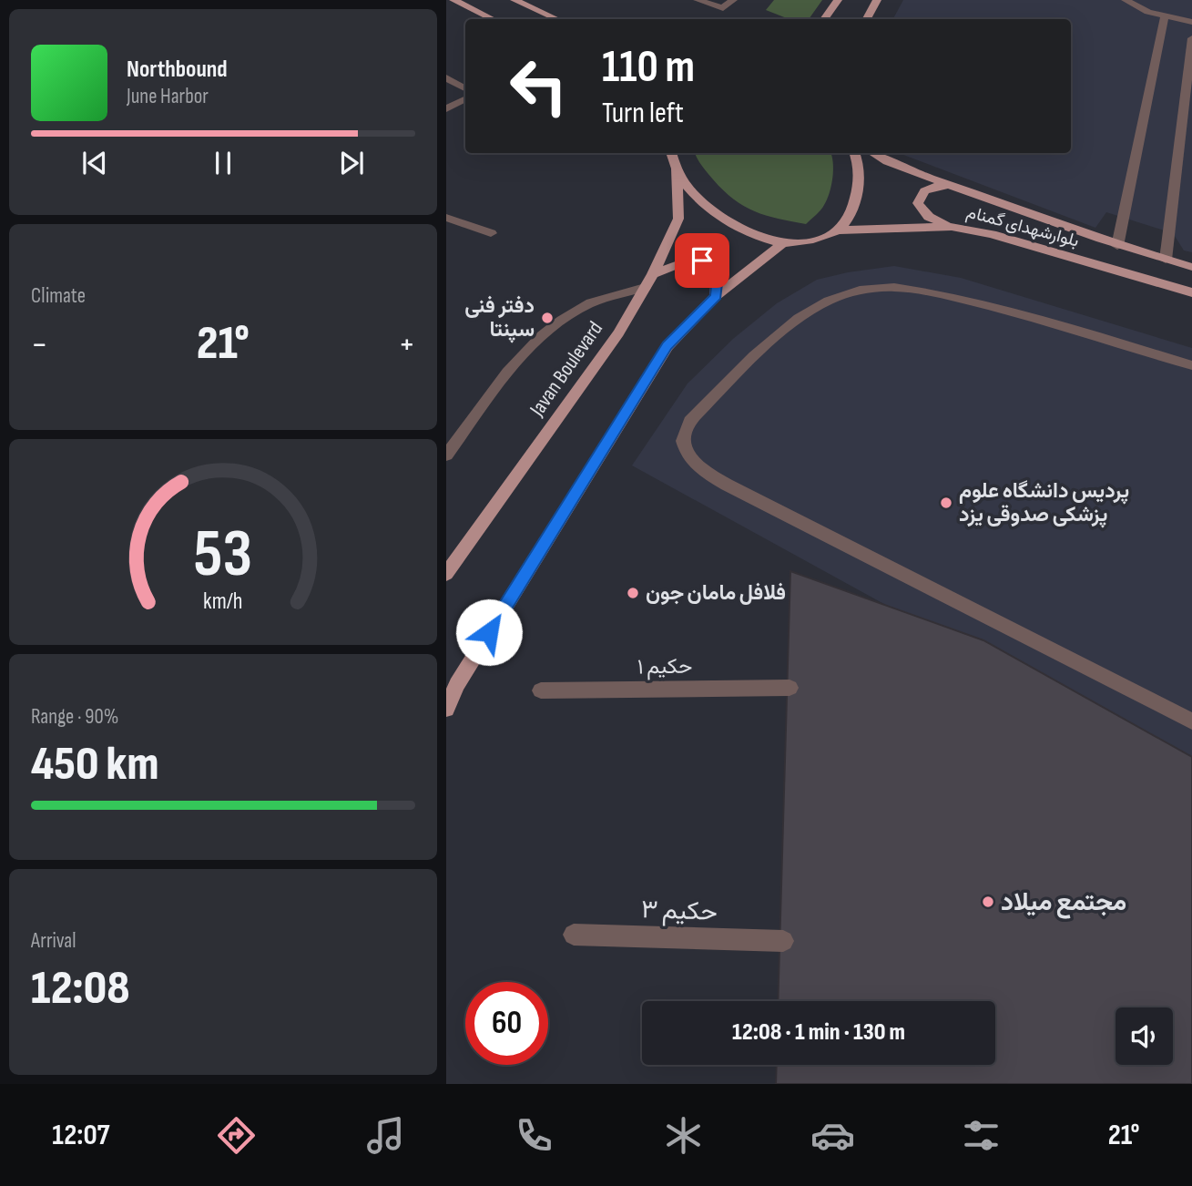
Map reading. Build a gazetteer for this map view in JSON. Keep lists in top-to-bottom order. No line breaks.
{"streets":{"main road":["بلوارشهدای گمنام","Javan Boulevard"],"street":["حکیم ۱","حکیم ۳"]},"places":["دفتر فنی سپنتا","پردیس دانشگاه علوم پزشکی صدوقی یزد","فلافل مامان جون","مجتمع میلاد"],"page":{"turn":["110 m","Turn left"],"song":["Northbound","June Harbor"],"tile":["Climate",["Range · 90%","450 km"],["Arrival","12:08"]],"heat":["−","21°","+"],"limit":"60","trip":"12:08 · 1 min · 130 m","tabs":["12:07","21°"],"gauge":["53","km/h"]}}
